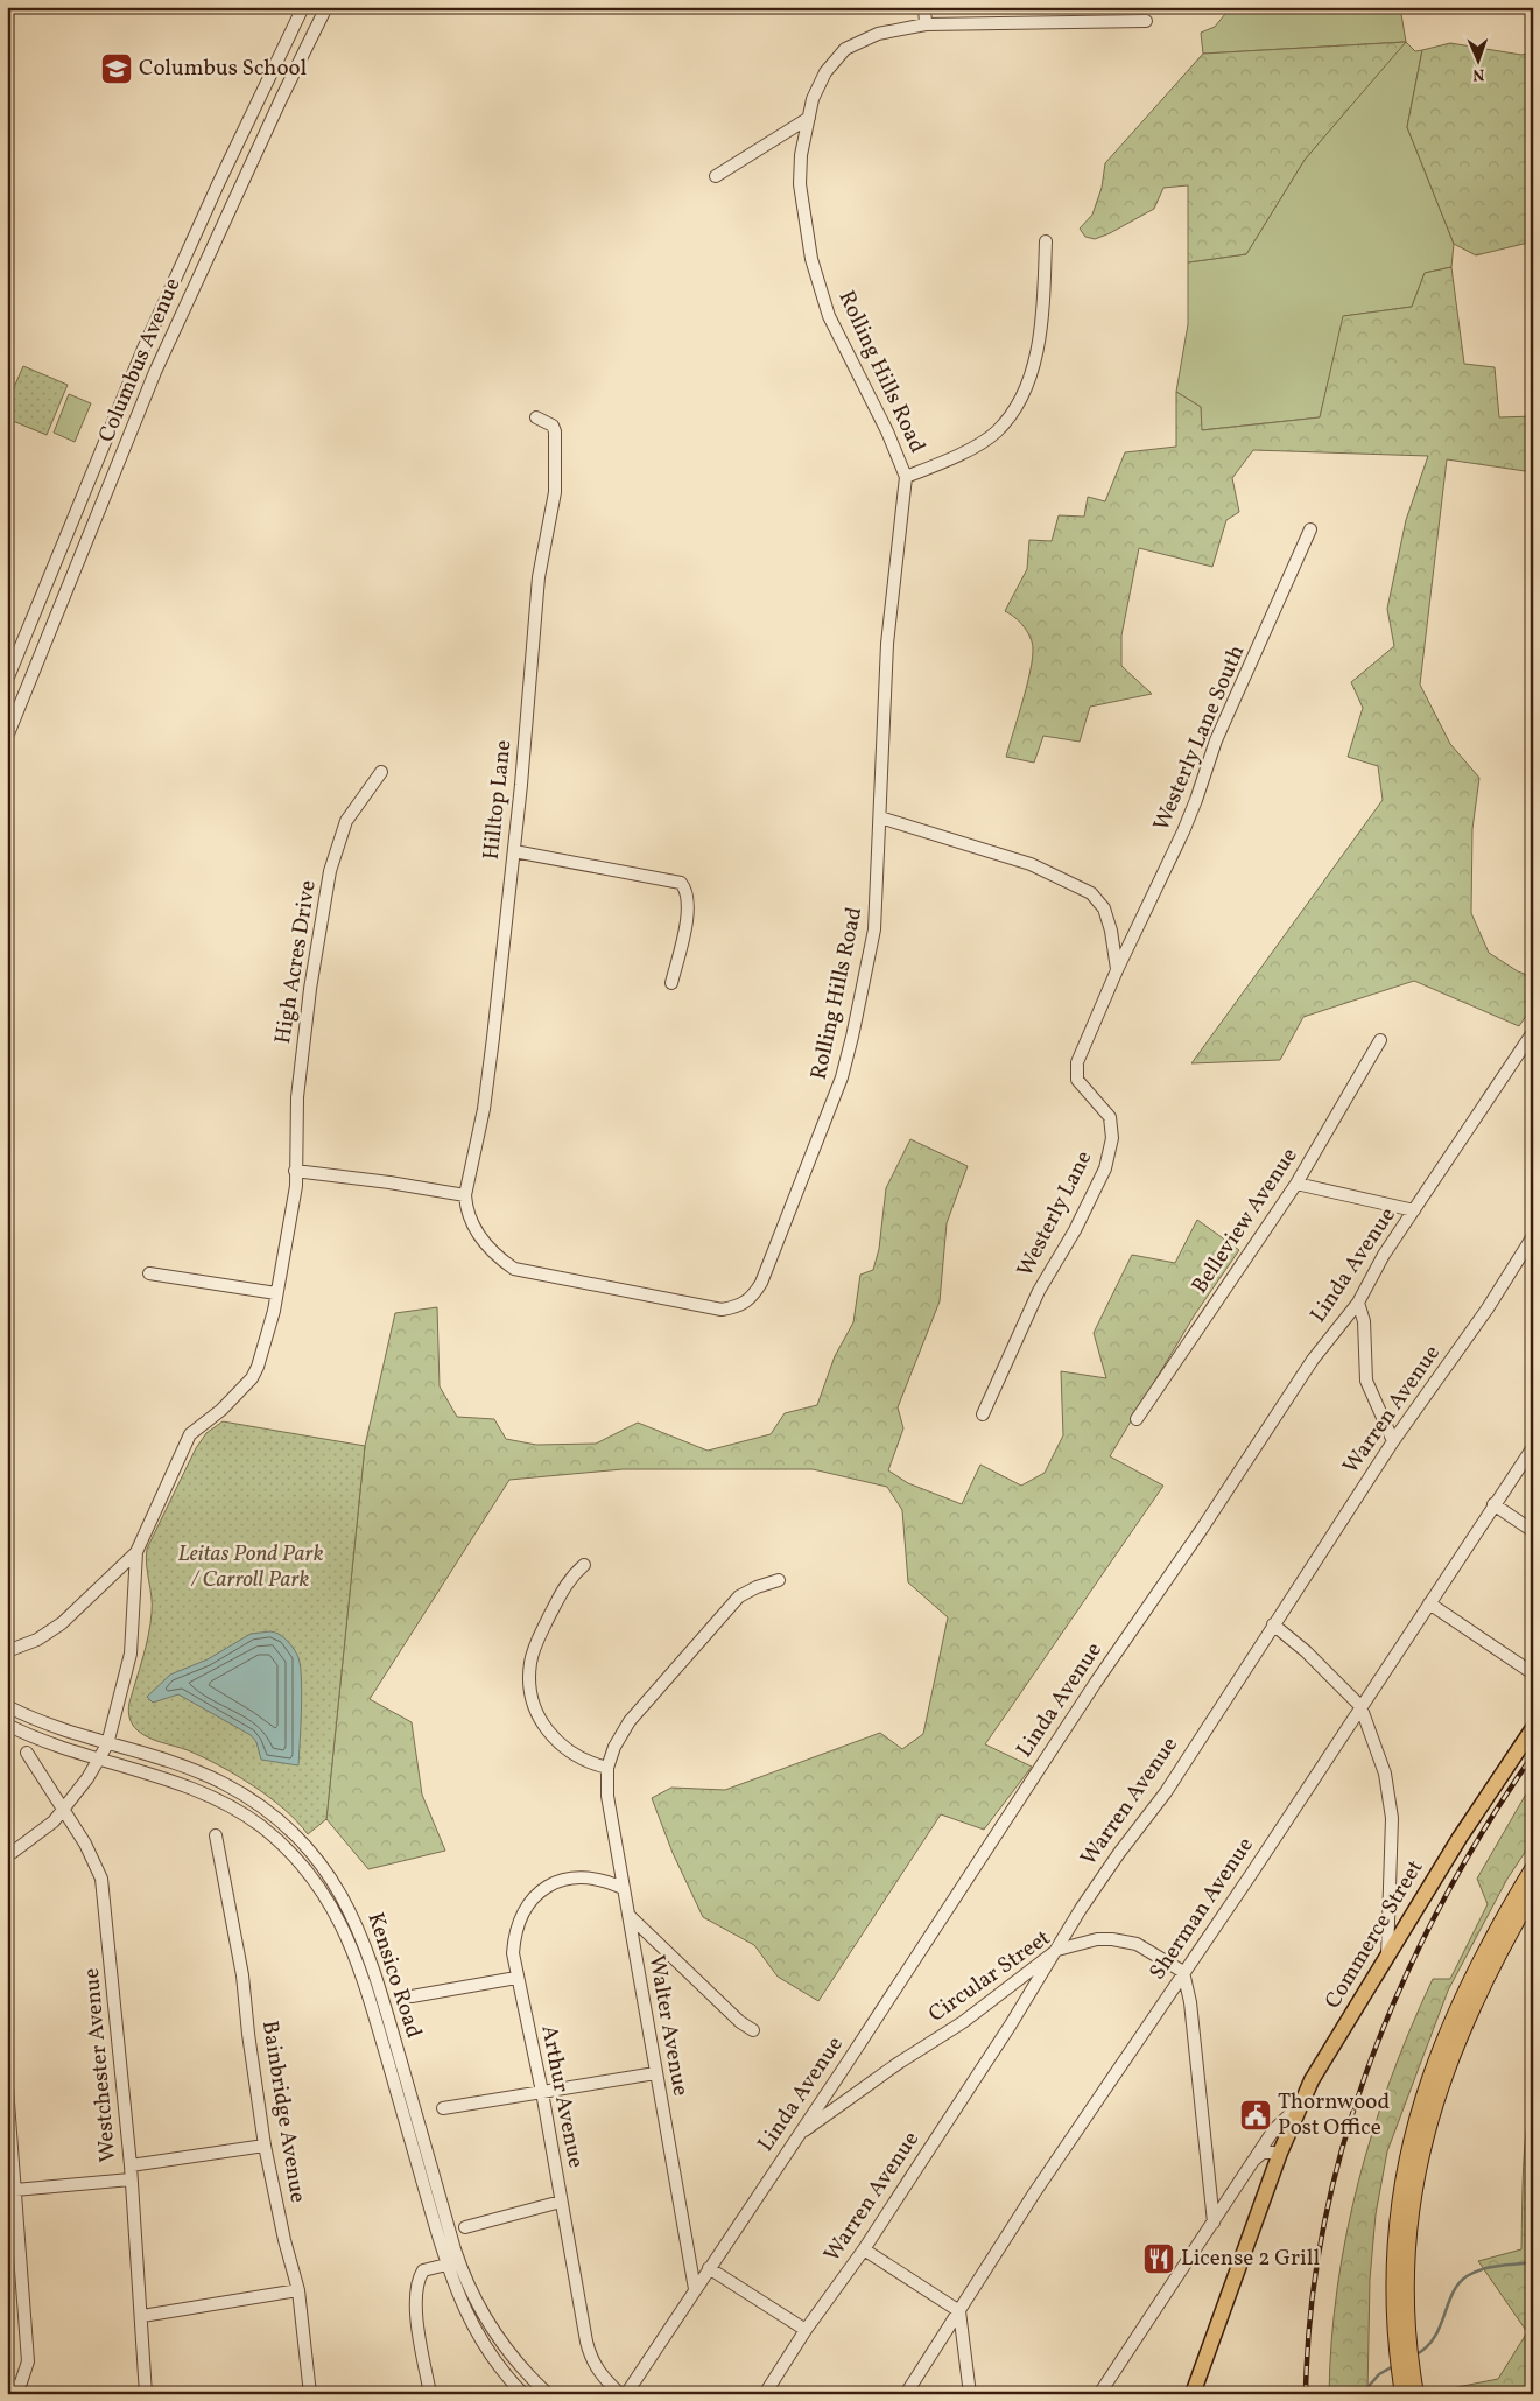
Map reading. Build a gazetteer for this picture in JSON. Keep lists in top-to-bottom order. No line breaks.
{"streets":{"main road":["Commerce Street"],"street":["Columbus Avenue","Rolling Hills Road","Westerly Lane South","Hilltop Lane","High Acres Drive","Westerly Lane","Belleview Avenue","Linda Avenue","Warren Avenue","Sherman Avenue","Kensico Road","Circular Street","Walter Avenue","Westchester Avenue","Arthur Avenue","Bainbridge Avenue"]},"crossings":[["Rolling Hills Road","Hilltop Lane"],["Westerly Lane South","Westerly Lane"],["Linda Avenue","Circular Street"],["Linda Avenue","Walter Avenue"],["Warren Avenue","Circular Street"],["Sherman Avenue","Circular Street"],["Walter Avenue","Arthur Avenue"]],"parks":["Leitas Pond Park / Carroll Park"],"places":{"school or university":["Columbus School"],"public building":["Thornwood Post Office"],"restaurant":["License 2 Grill"]},"north":"bottom"}
